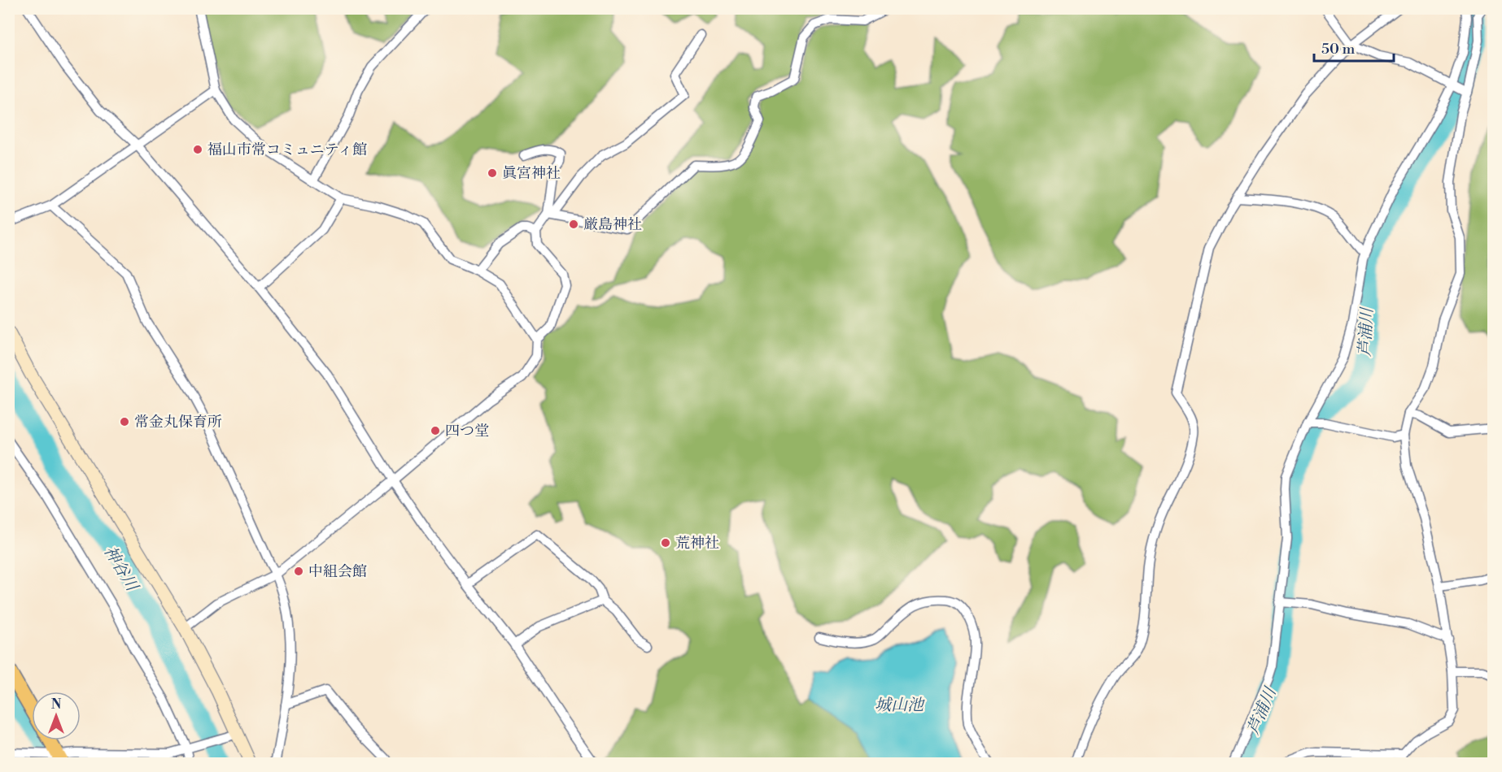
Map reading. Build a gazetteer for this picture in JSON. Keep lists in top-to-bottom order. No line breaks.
{"water":["芦浦川","神谷川","城山池"],"places":["福山市常コミュニティ館","眞宮神社","厳島神社","常金丸保育所","四つ堂","荒神社","中組会館"],"scale_bar":"50 m","north":"top"}
